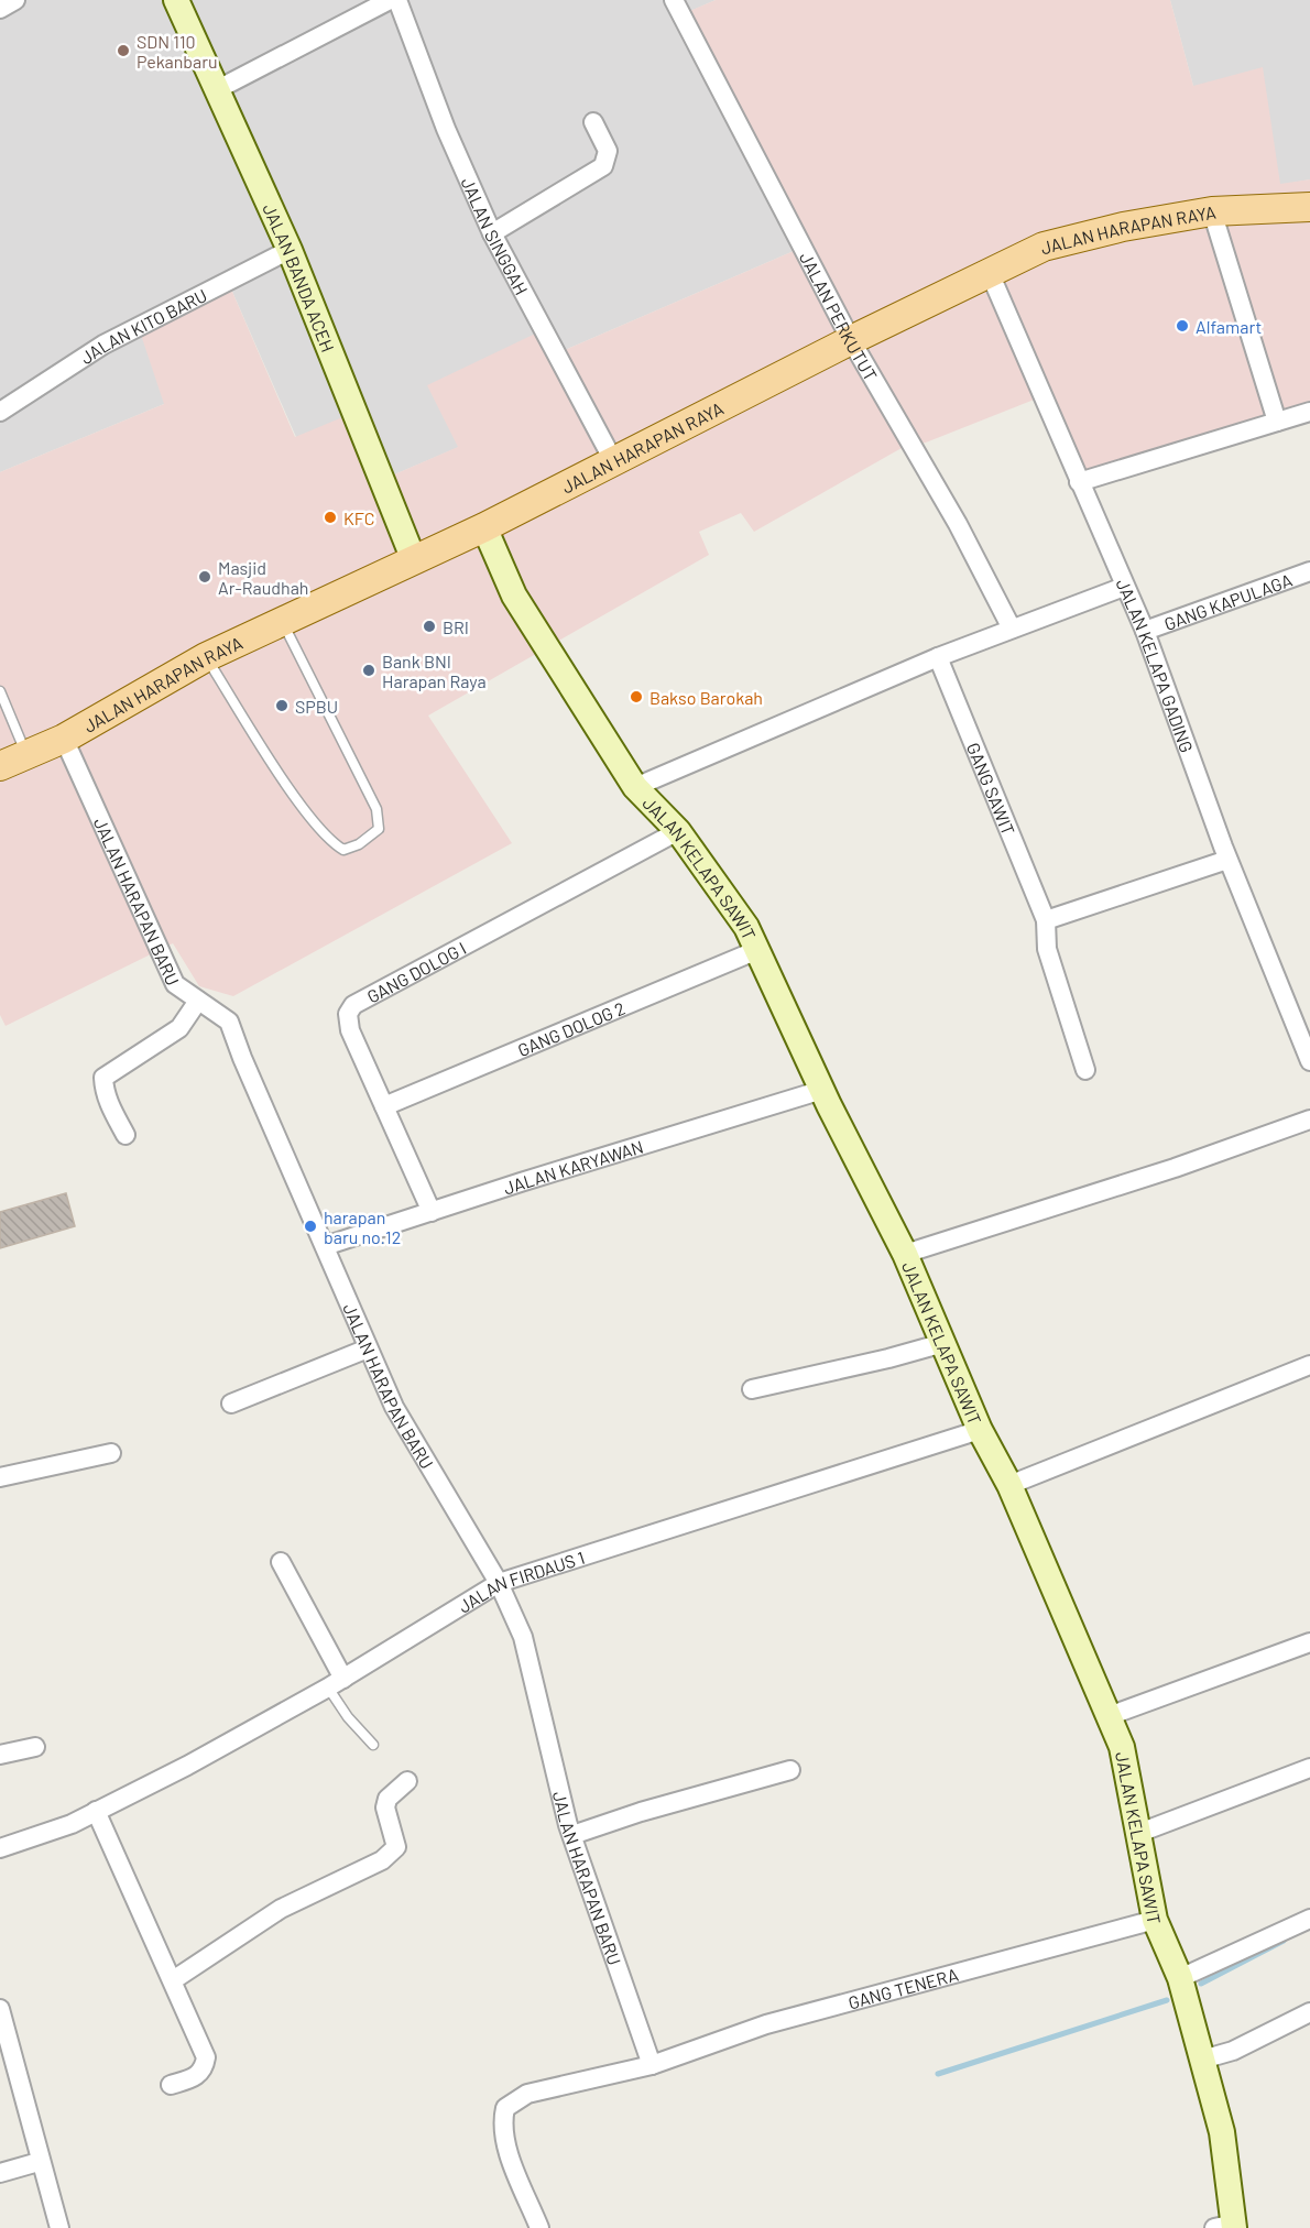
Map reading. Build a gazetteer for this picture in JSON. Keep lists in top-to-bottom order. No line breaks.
{"streets":{"main road":["JALAN HARAPAN RAYA","JALAN BANDA ACEH","JALAN KELAPA SAWIT"],"street":["JALAN SINGGAH","JALAN PERKUTUT","JALAN KITO BARU","GANG KAPULAGA","JALAN KELAPA GADING","GANG SAWIT","JALAN HARAPAN BARU","GANG DOLOG I","GANG DOLOG 2","JALAN KARYAWAN","JALAN FIRDAUS 1","GANG TENERA"]},"crossings":[["JALAN HARAPAN RAYA","JALAN SINGGAH"],["JALAN HARAPAN RAYA","JALAN BANDA ACEH"],["JALAN HARAPAN RAYA","JALAN PERKUTUT"],["JALAN HARAPAN RAYA","JALAN KELAPA GADING"],["JALAN HARAPAN RAYA","JALAN KELAPA SAWIT"],["JALAN HARAPAN RAYA","JALAN HARAPAN BARU"],["JALAN BANDA ACEH","JALAN KITO BARU"],["GANG KAPULAGA","JALAN KELAPA GADING"],["JALAN KELAPA SAWIT","GANG DOLOG I"],["JALAN KELAPA SAWIT","GANG DOLOG 2"],["JALAN KELAPA SAWIT","JALAN KARYAWAN"],["JALAN KELAPA SAWIT","JALAN FIRDAUS 1"],["JALAN KELAPA SAWIT","GANG TENERA"],["JALAN HARAPAN BARU","JALAN KARYAWAN"],["JALAN HARAPAN BARU","JALAN FIRDAUS 1"],["JALAN HARAPAN BARU","GANG TENERA"],["GANG DOLOG I","GANG DOLOG 2"],["GANG DOLOG I","JALAN KARYAWAN"]],"places":["SDN 110 Pekanbaru","Alfamart","KFC","Masjid Ar-Raudhah","BRI","Bank BNI Harapan Raya","Bakso Barokah","SPBU","harapan baru no.12"]}
